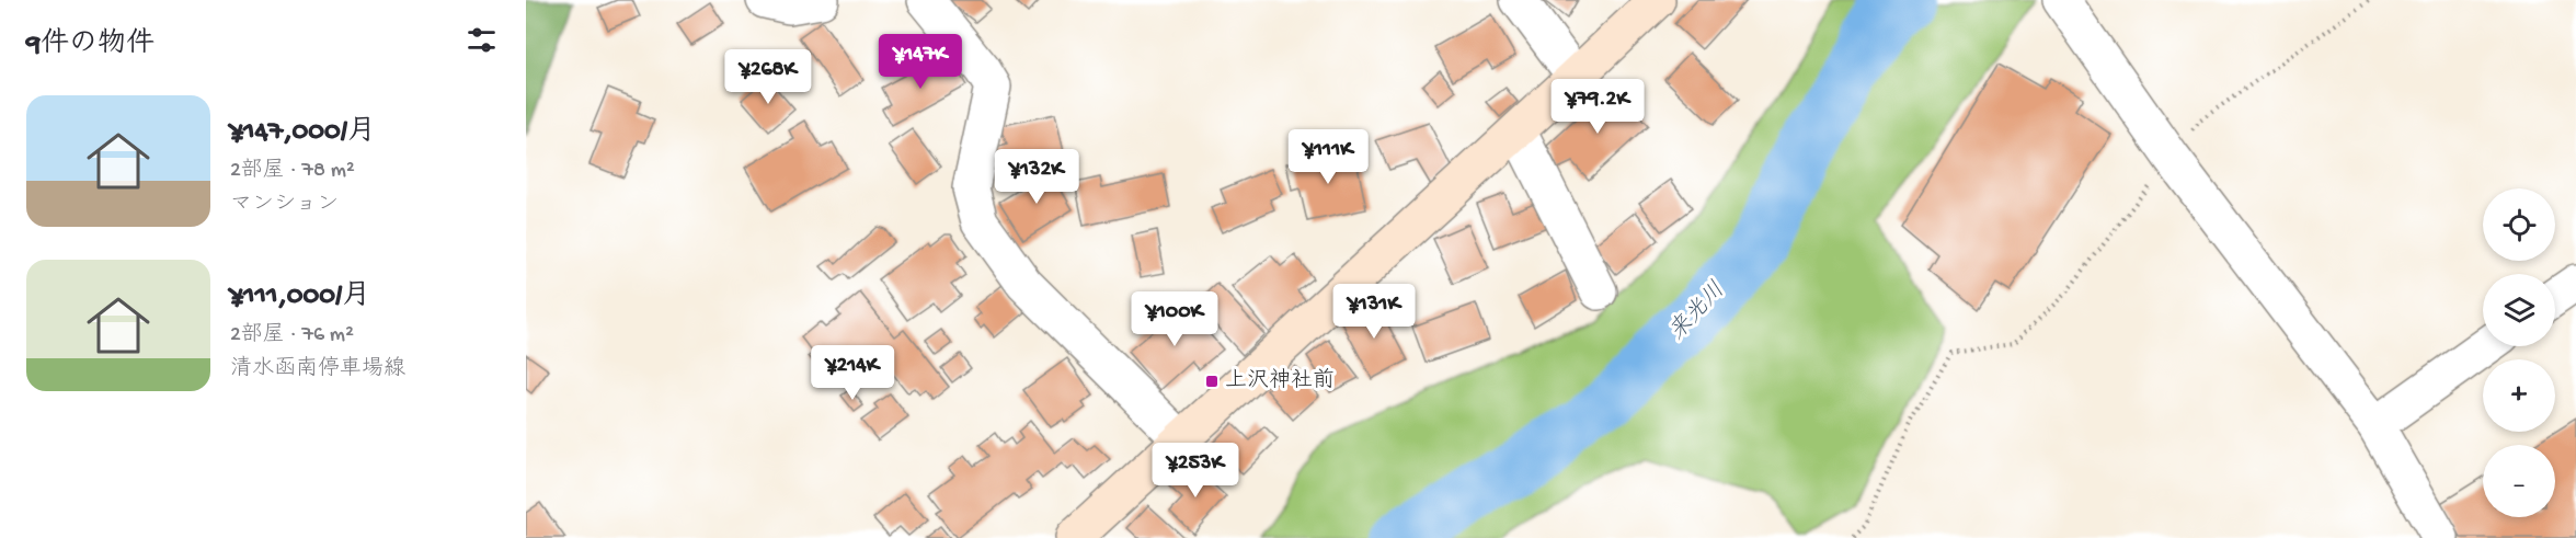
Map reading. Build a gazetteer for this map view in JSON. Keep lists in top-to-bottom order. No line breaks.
{"water":["来光川"],"places":{"transit":["上沢神社前"]},"page":{"heading":"9件の物件","price":["¥147K","¥268K","¥79.2K","¥111K","¥132K","¥131K","¥100K","¥214K","¥253K"],"list":[{"name":"¥147,000/月","note":"2部屋 · 78 m² · マンション"},{"name":"¥111,000/月","note":"2部屋 · 76 m² · 清水函南停車場線"}],"map_buttons":["+","−"]}}
